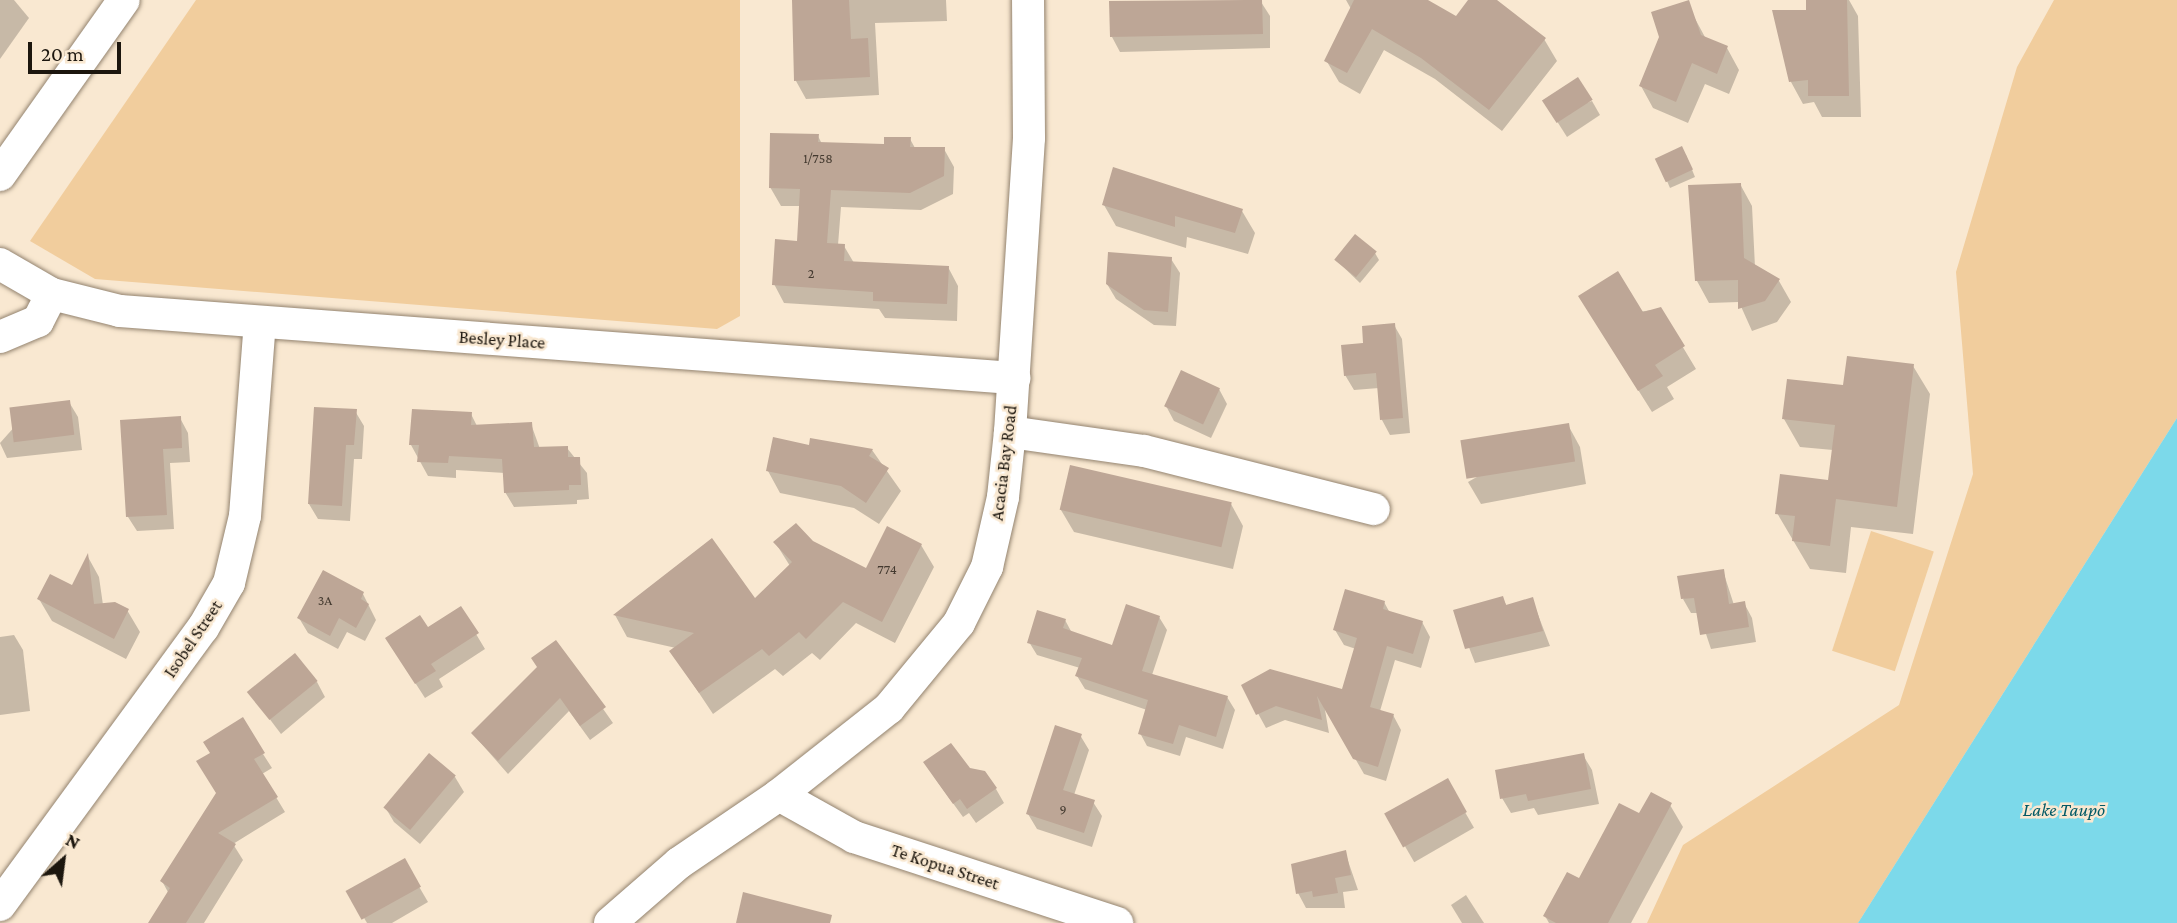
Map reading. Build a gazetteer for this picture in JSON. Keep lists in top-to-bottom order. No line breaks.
{"streets":{"street":["Besley Place","Acacia Bay Road","Isobel Street","Te Kopua Street"]},"crossings":[["Besley Place","Acacia Bay Road"],["Besley Place","Isobel Street"],["Acacia Bay Road","Te Kopua Street"]],"water":["Lake Taupō"],"house_numbers":["1/758","2","774","3A","9"],"scale_bar":"20 m","north":"top right"}
